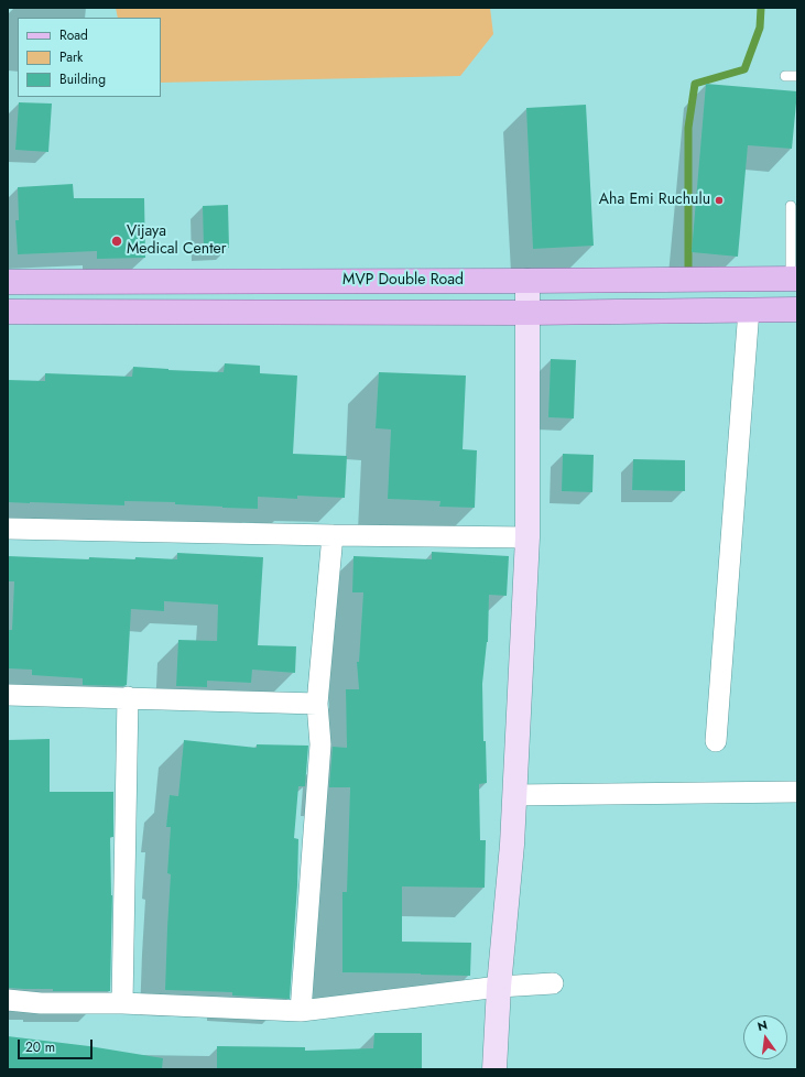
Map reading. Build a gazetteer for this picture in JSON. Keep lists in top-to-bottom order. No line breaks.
{"streets":{"main road":["MVP Double Road"]},"places":["Aha Emi Ruchulu","Vijaya Medical Center"],"legend":["Road","Park","Building"],"scale_bar":"20 m","north":"top"}
